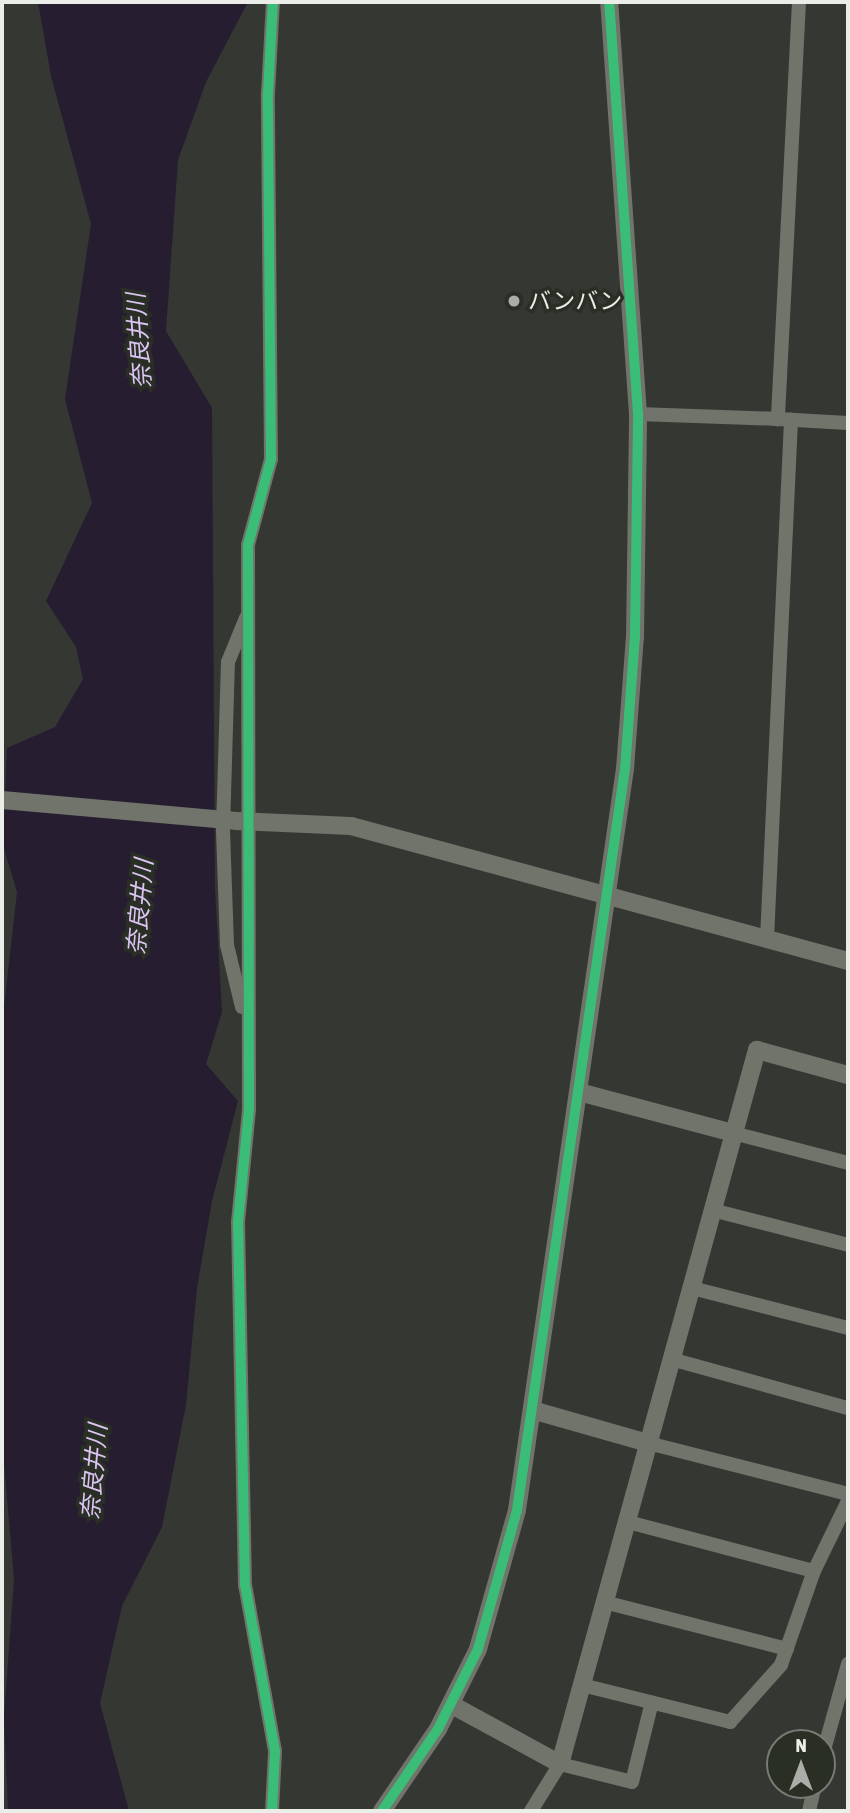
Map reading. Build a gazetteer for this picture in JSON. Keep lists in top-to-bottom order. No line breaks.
{"water":["奈良井川"],"places":["バンバン"],"north":"top"}
